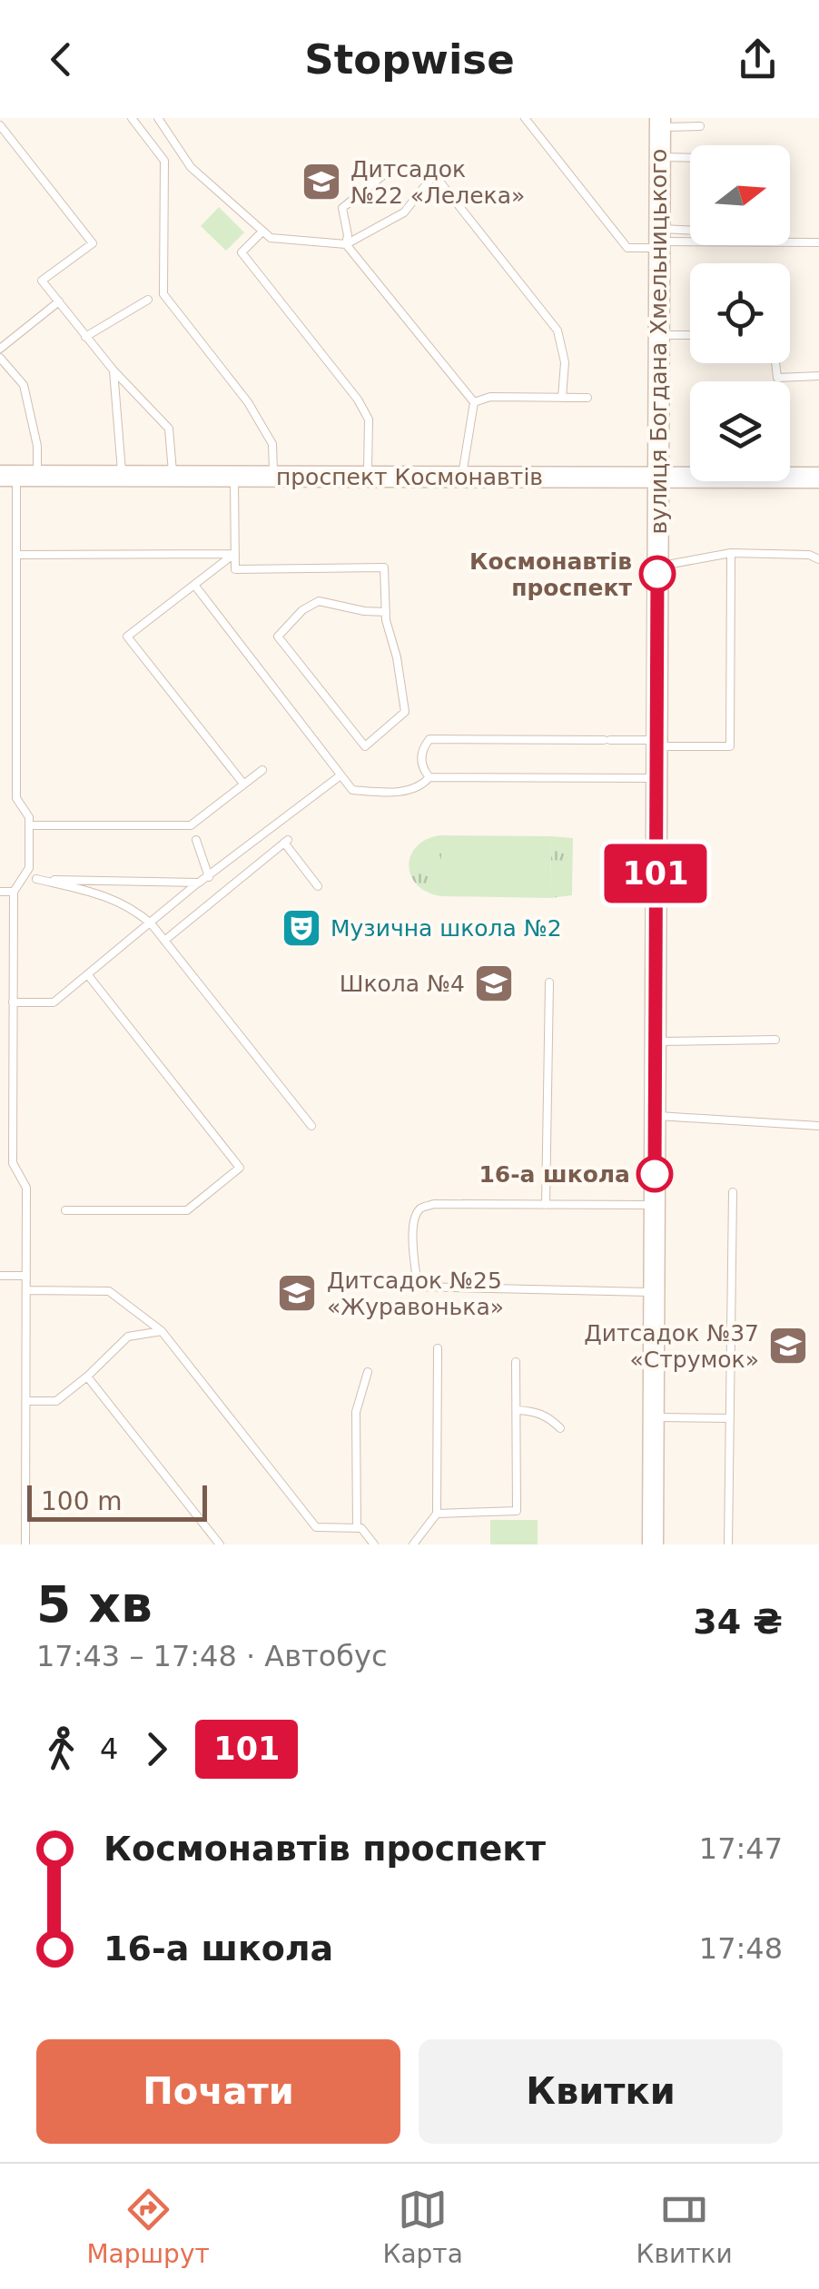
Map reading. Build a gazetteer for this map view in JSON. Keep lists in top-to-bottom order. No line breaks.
{"streets":{"street":["вулиця Богдана Хмельницького","проспект Космонавтів"]},"crossings":[["вулиця Богдана Хмельницького","проспект Космонавтів"]],"places":{"school or university":["Дитсадок №22 «Лелека»","Школа №4","Дитсадок №25 «Журавонька»","Дитсадок №37 «Струмок»"],"other":["Космонавтів проспект","16-а школа"],"theatre":["Музична школа №2"]},"lines":["bus line 101"],"scale_bar":"100 m","north":"right","page":{"header":"Stopwise","on_map":"101","scale":"100 m","heading":["5 хв","17:43 – 17:48 · Автобус","34 ₴"],"legs":["4","101"],"list":[{"name":"Космонавтів проспект","value":"17:47"},{"name":"16-а школа","value":"17:48"}],"buttons":["Почати","Квитки"],"tabs":["Маршрут","Карта","Квитки"]}}
